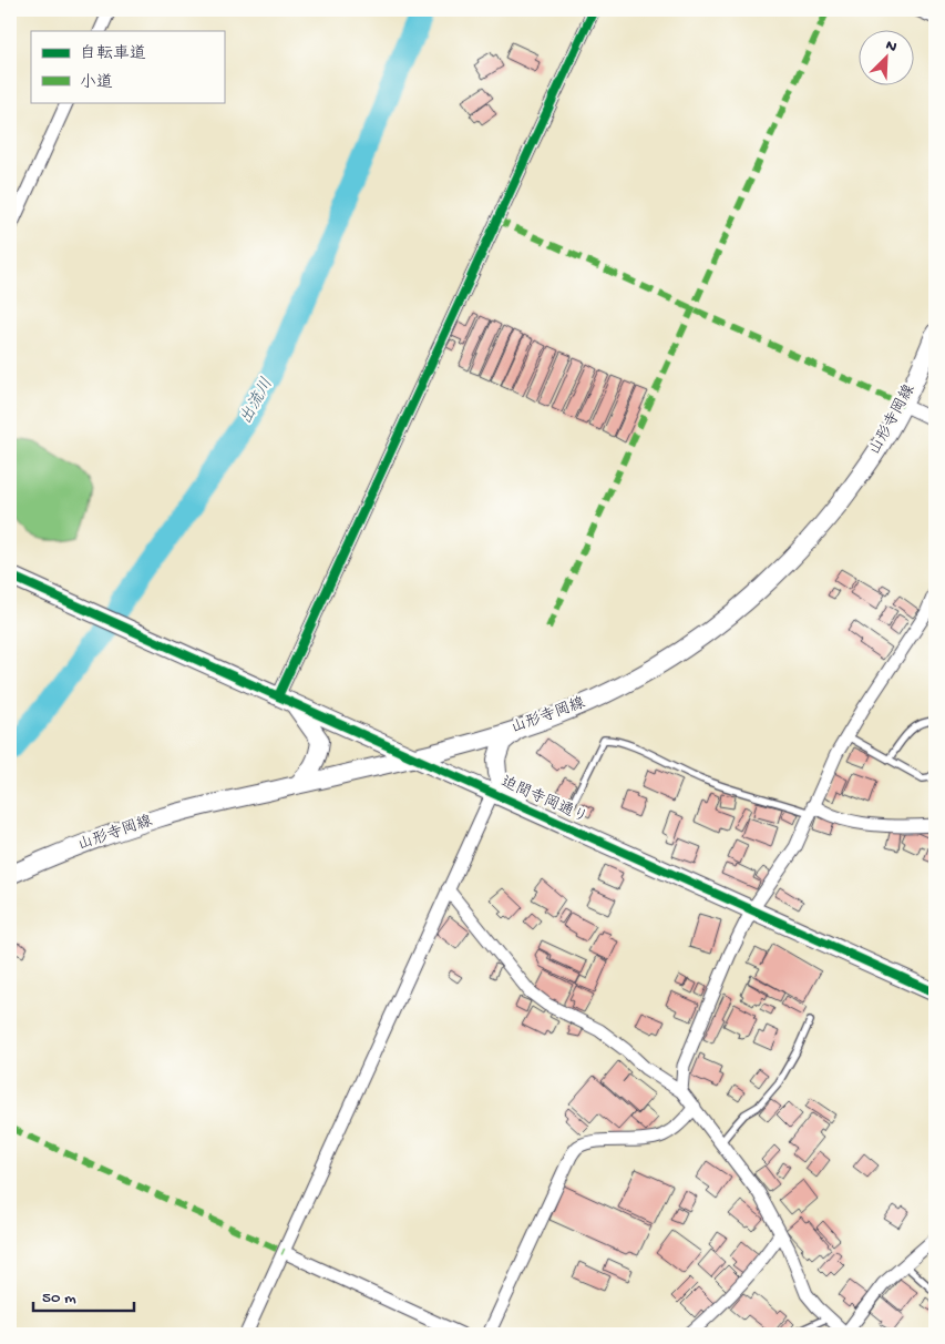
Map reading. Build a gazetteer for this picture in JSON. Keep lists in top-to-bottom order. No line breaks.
{"streets":{"main road":["山形寺岡線","迫間寺岡通り"]},"crossings":[["山形寺岡線","迫間寺岡通り"]],"water":["出流川"],"legend":["自転車道","小道"],"scale_bar":"50 m","north":"top right"}
